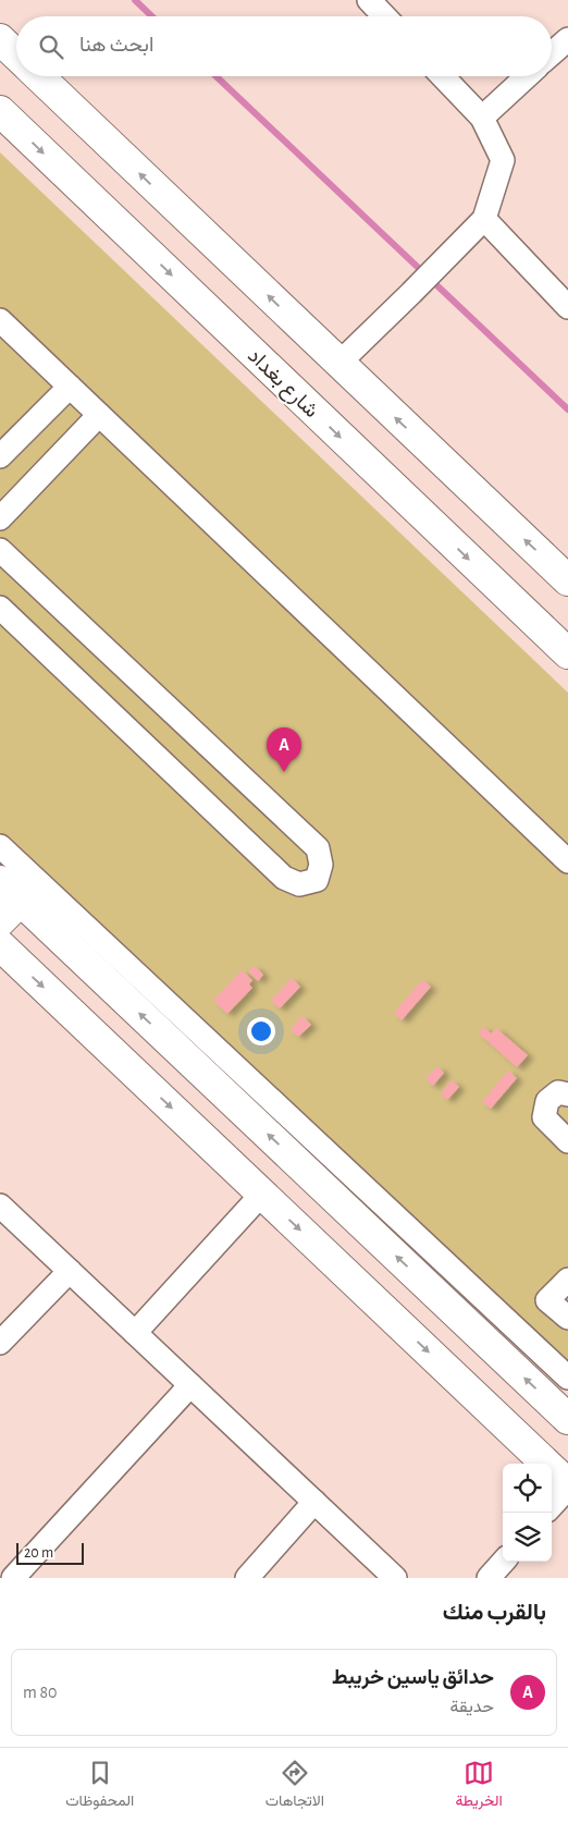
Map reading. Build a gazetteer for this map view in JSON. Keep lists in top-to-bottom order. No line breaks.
{"streets":{"main road":["شارع بغداد"]},"scale_bar":"20 m","page":{"search":"ابحث هنا","pins":"A","scale":"20 m","heading":"بالقرب منك","list":[{"mark":"A","name":"حدائق ياسين خريبط","note":"حديقة","value":"80 m"}],"nav":["الخريطة","الاتجاهات","المحفوظات"]}}
